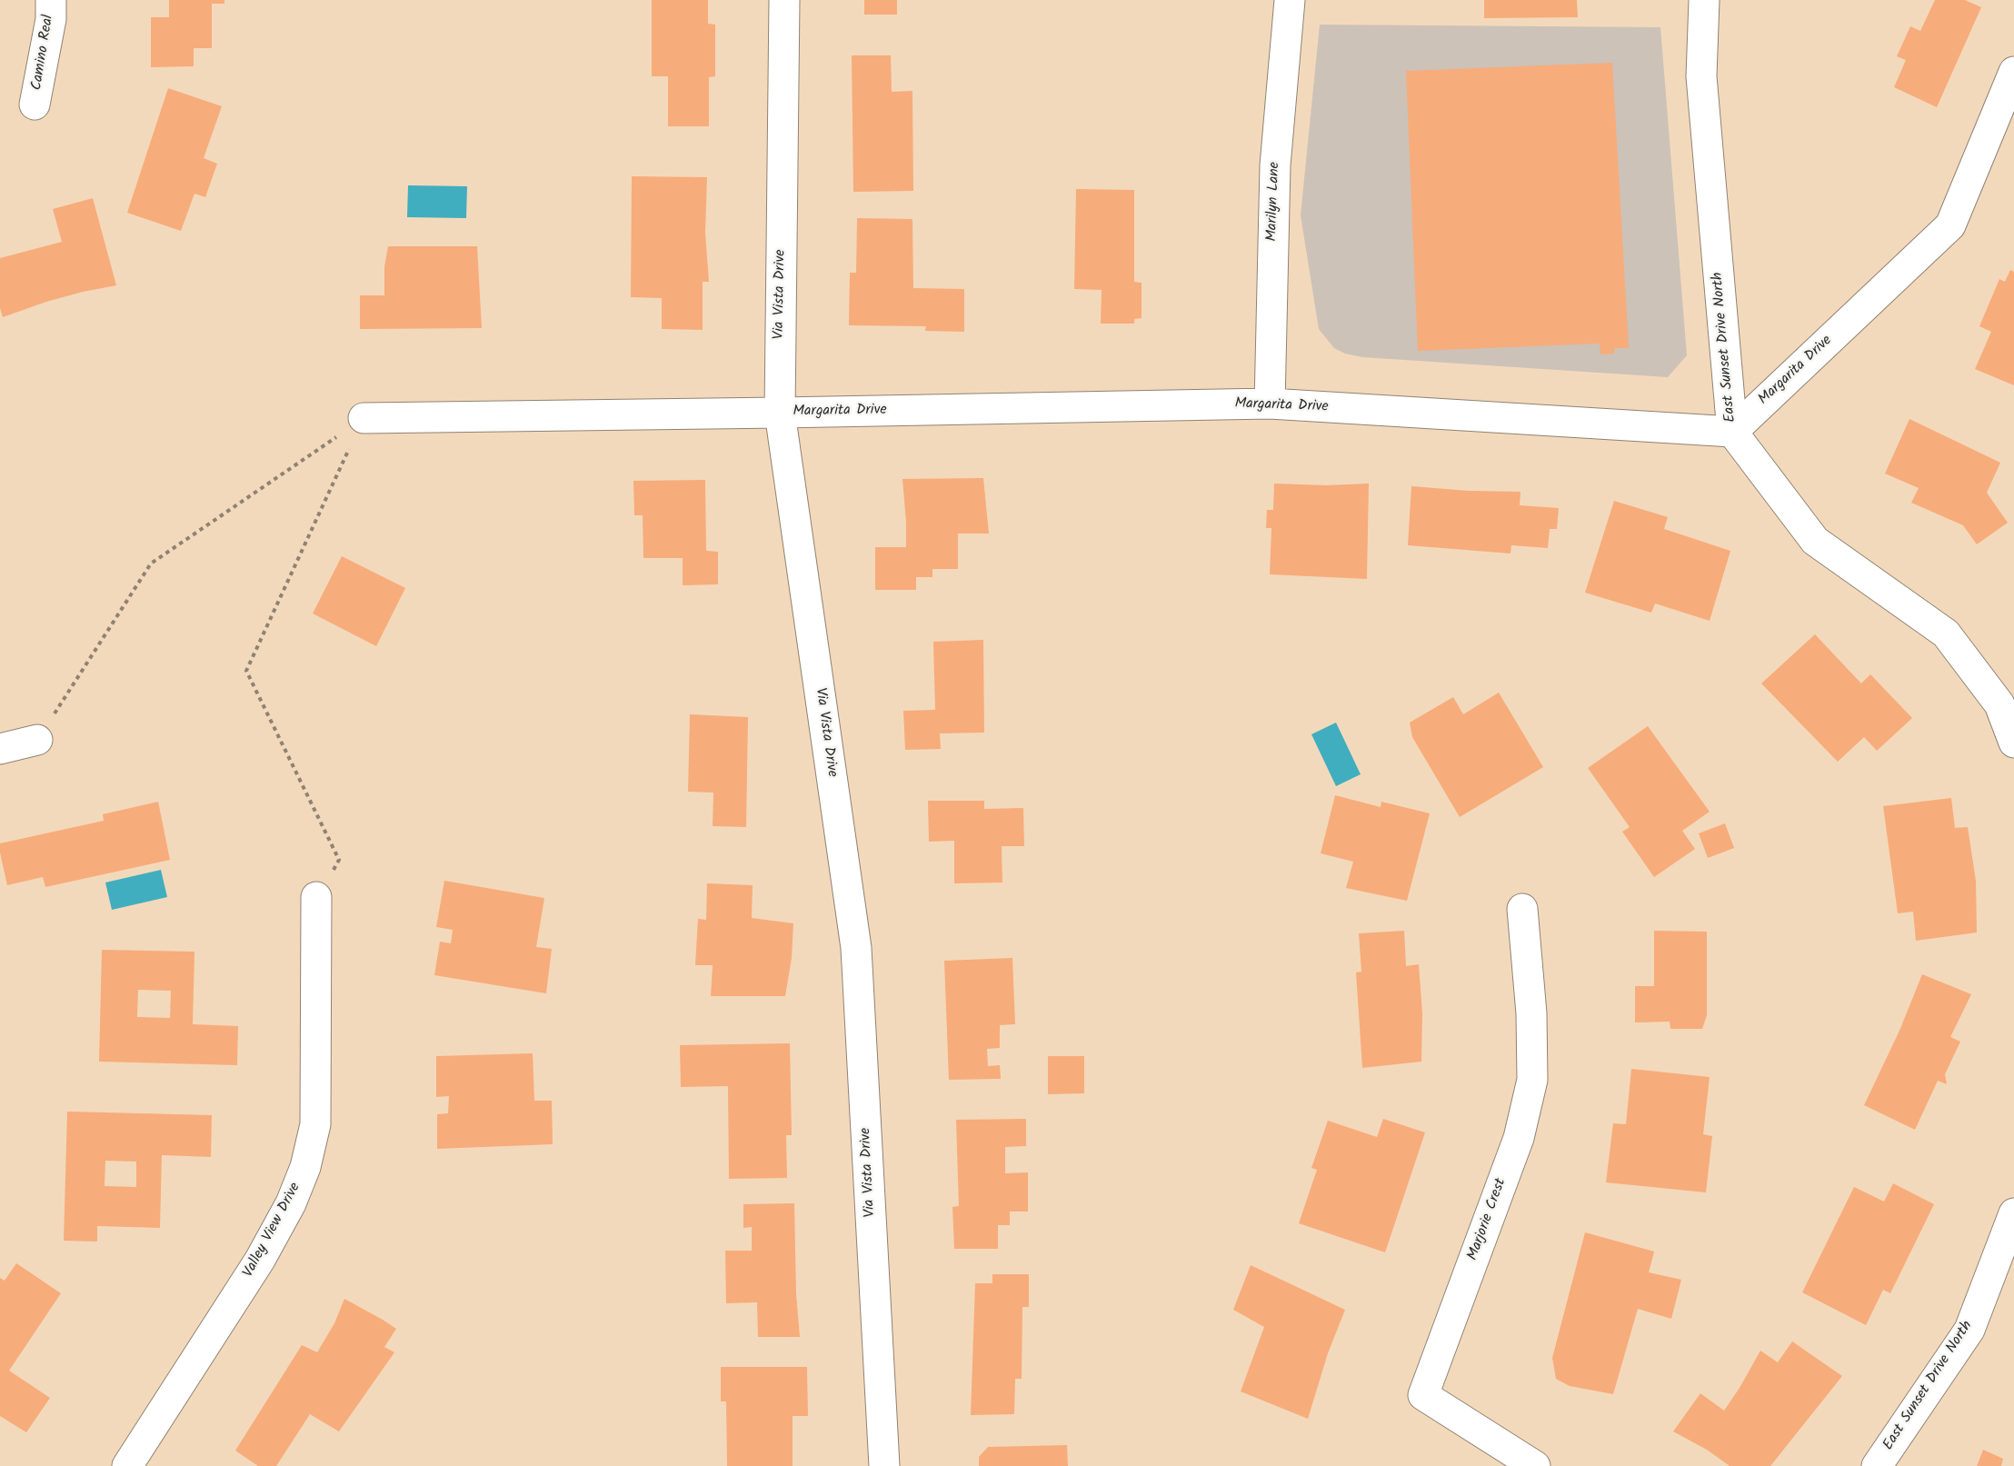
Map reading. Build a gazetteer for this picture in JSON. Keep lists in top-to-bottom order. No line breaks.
{"streets":{"street":["Camino Real","Marilyn Lane","Via Vista Drive","East Sunset Drive North","Margarita Drive","Marjorie Crest","Valley View Drive"]},"crossings":[["Marilyn Lane","Margarita Drive"],["Via Vista Drive","Margarita Drive"],["East Sunset Drive North","Margarita Drive"]]}
